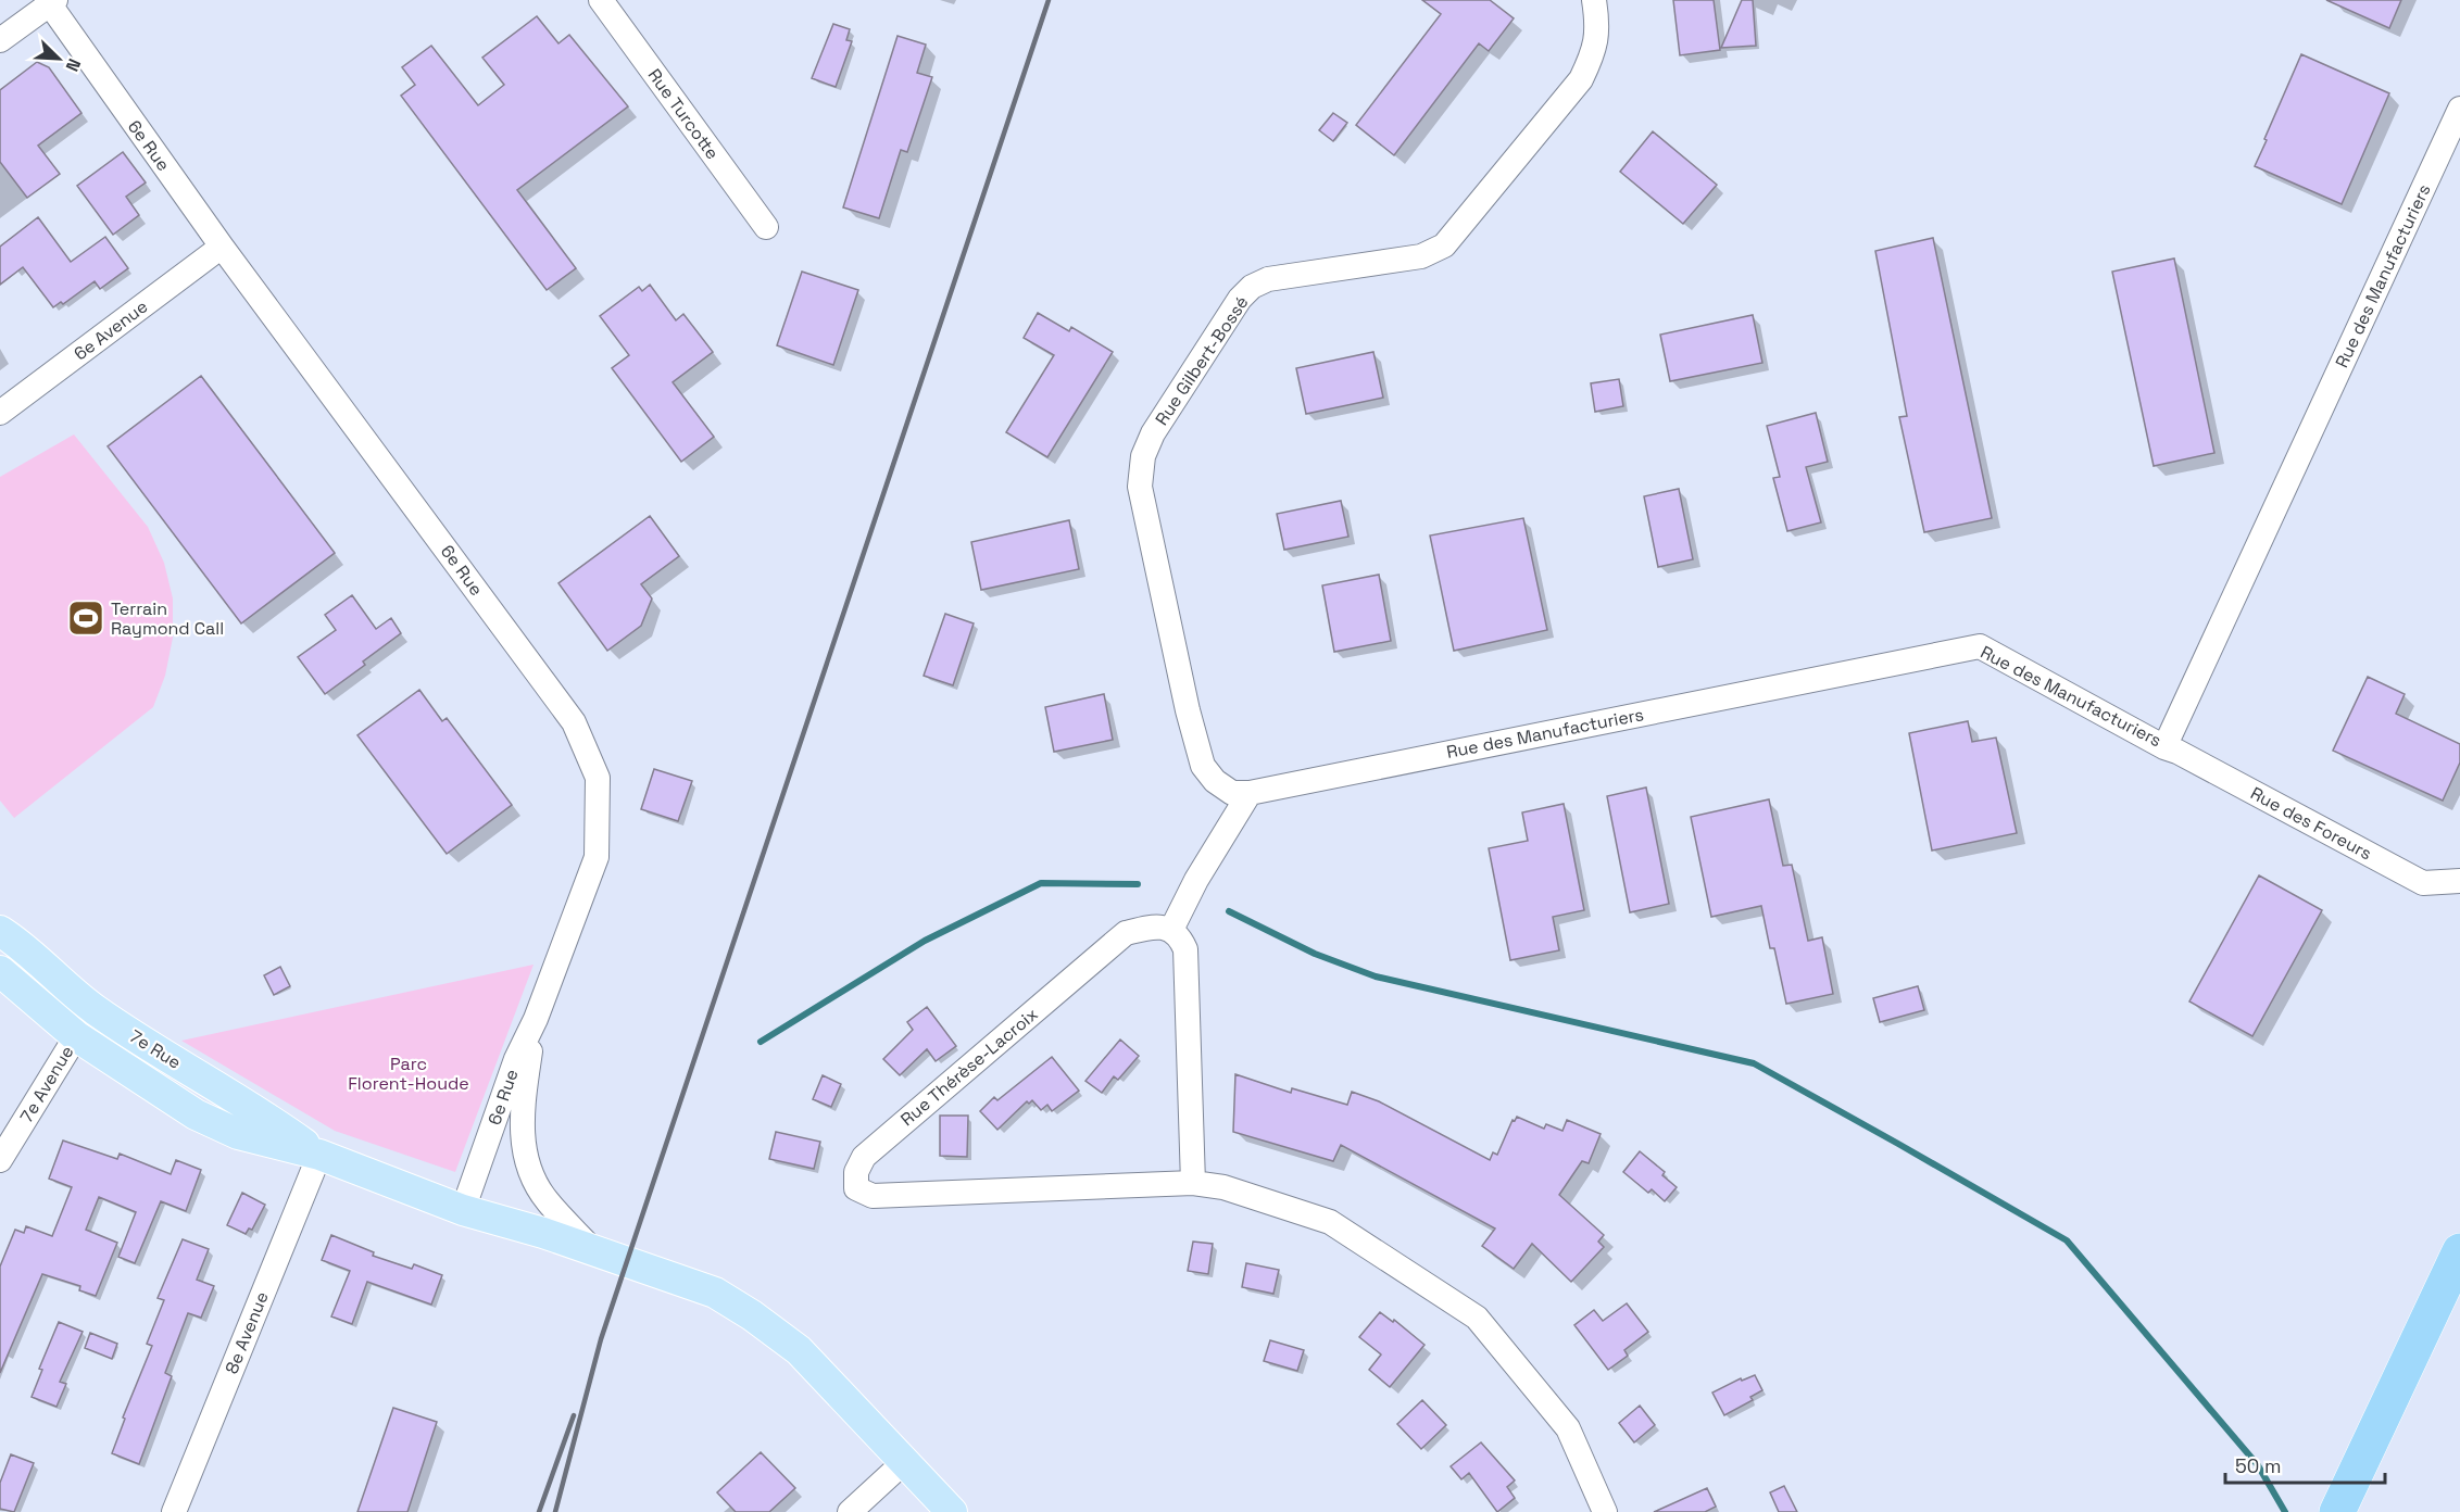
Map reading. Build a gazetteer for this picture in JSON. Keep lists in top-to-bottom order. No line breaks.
{"streets":{"main road":["7e Rue"],"street":["Rue Turcotte","6e Rue","Rue des Manufacturiers","6e Avenue","Rue Gilbert-Bossé","Rue des Foreurs","Rue Thérèse-Lacroix","7e Avenue","8e Avenue"]},"crossings":[["6e Rue","6e Avenue"],["6e Rue","7e Rue"],["Rue des Manufacturiers","Rue Gilbert-Bossé"],["Rue des Manufacturiers","Rue des Foreurs"],["7e Rue","7e Avenue"],["7e Rue","8e Avenue"]],"parks":["Parc Florent-Houde"],"places":{"sports":["Terrain Raymond Call"]},"scale_bar":"50 m","north":"bottom right"}
